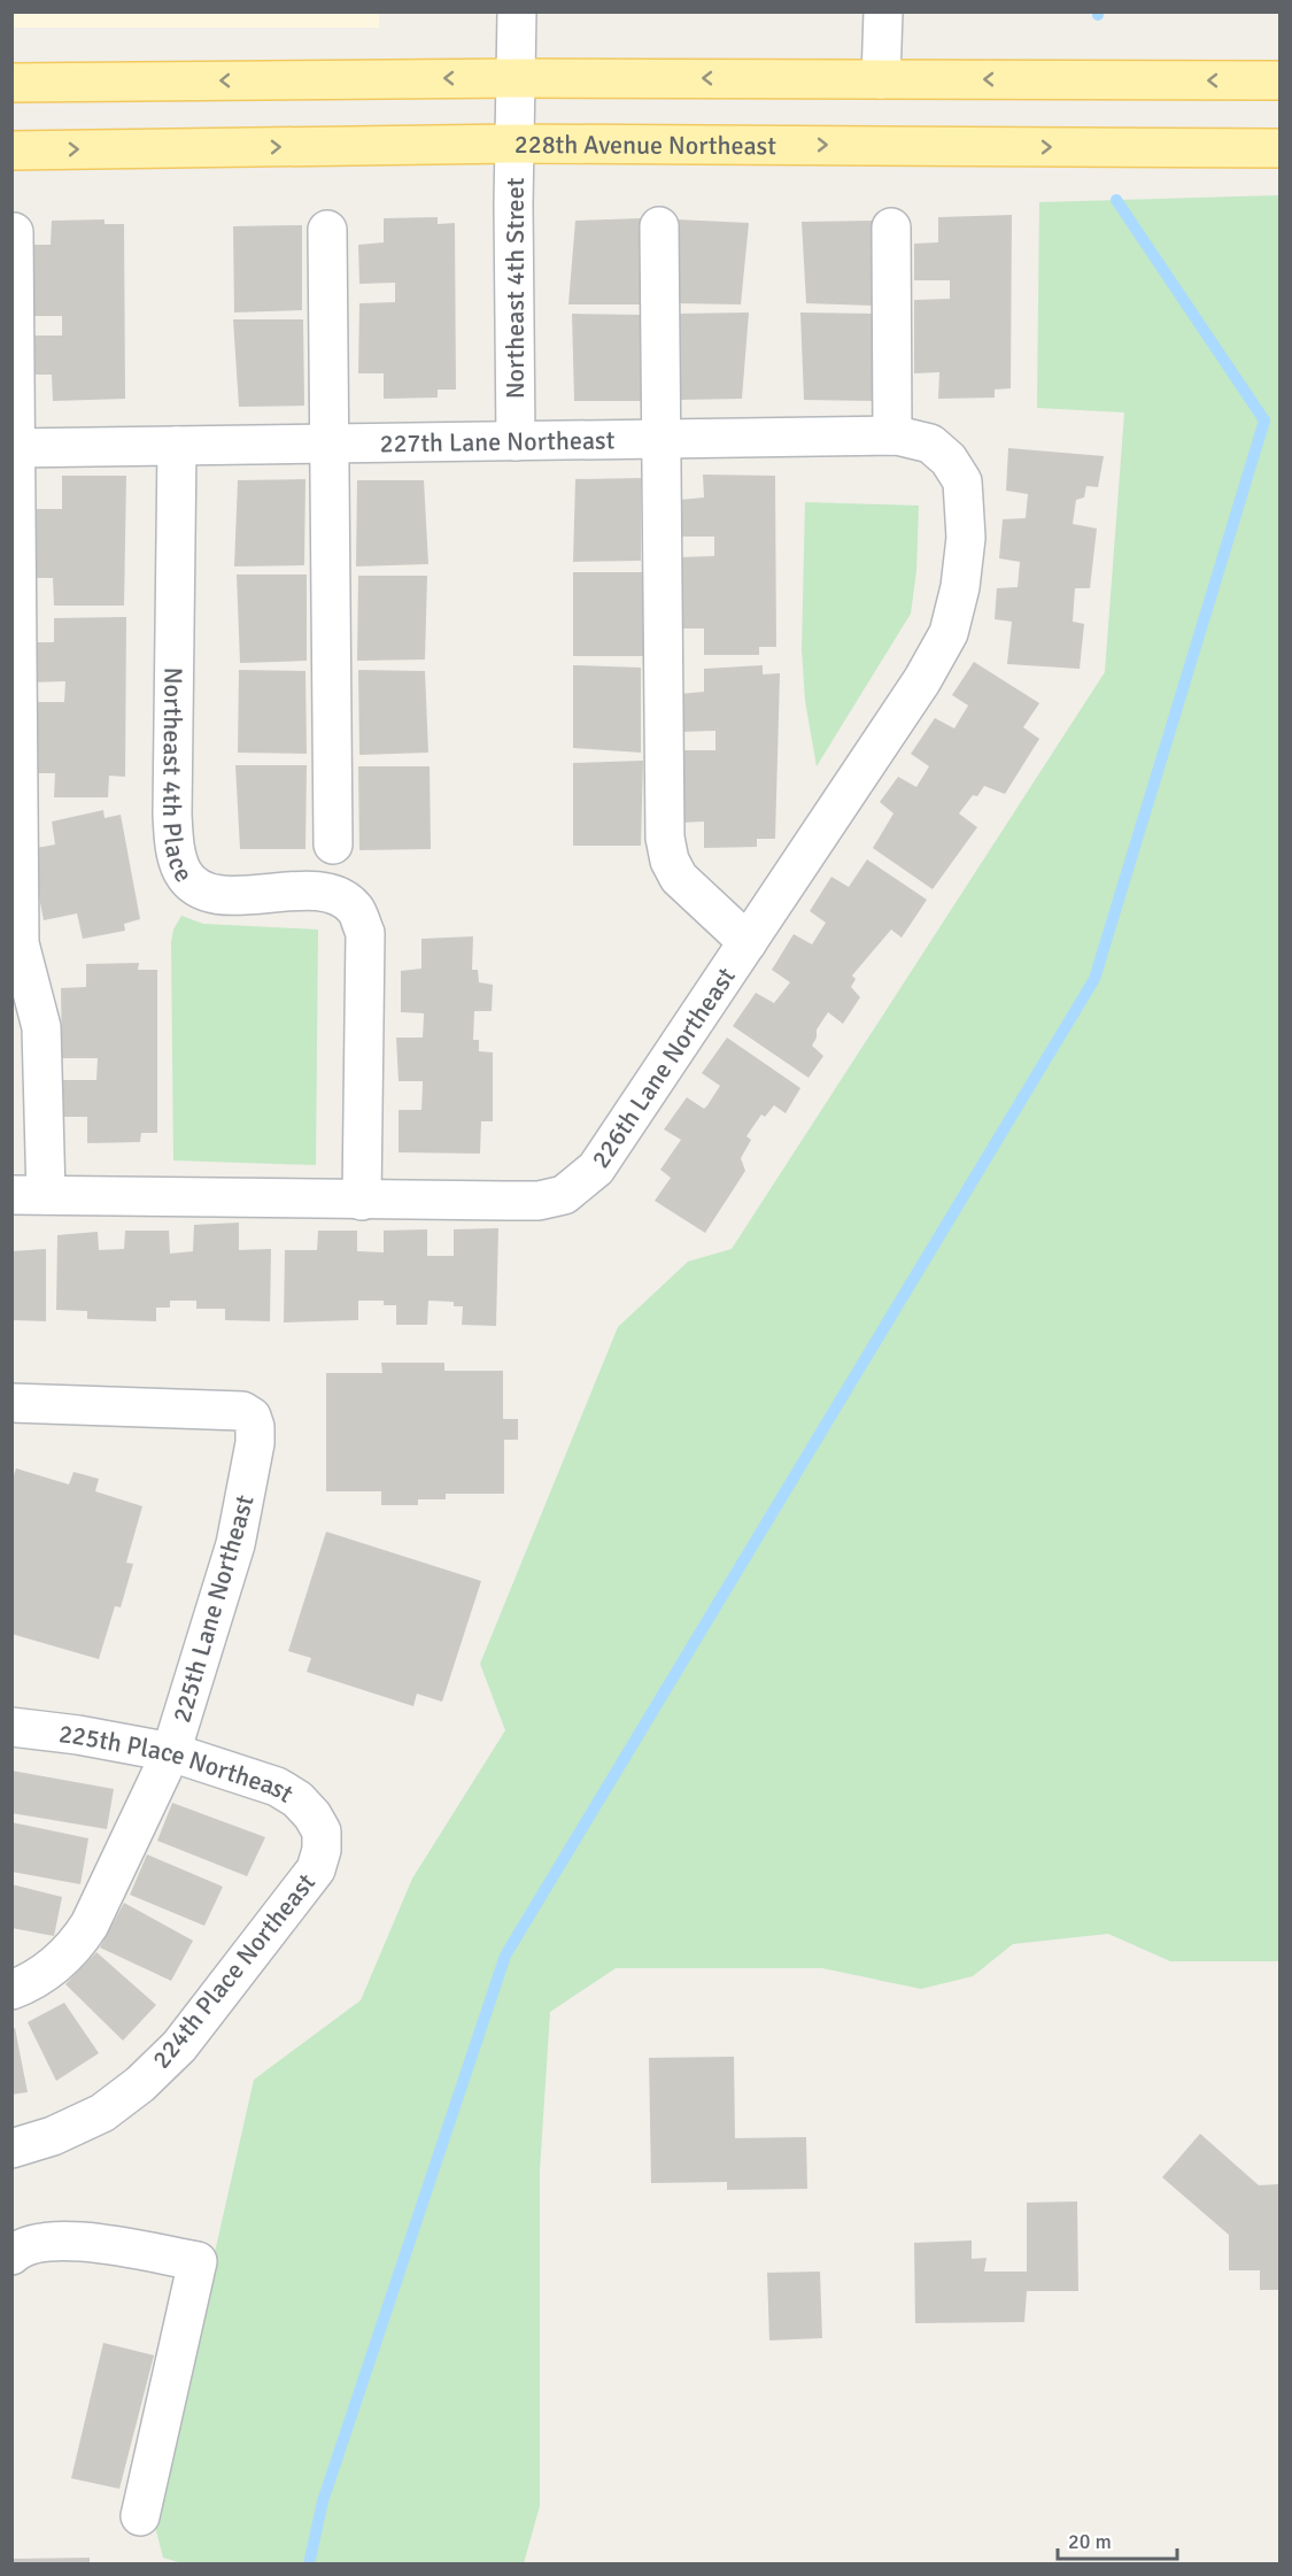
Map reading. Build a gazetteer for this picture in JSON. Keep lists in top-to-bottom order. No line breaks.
{"streets":{"main road":["228th Avenue Northeast"],"street":["Northeast 4th Street","227th Lane Northeast","Northeast 4th Place","226th Lane Northeast","225th Lane Northeast","225th Place Northeast","224th Place Northeast"]},"crossings":[["228th Avenue Northeast","Northeast 4th Street"],["Northeast 4th Street","227th Lane Northeast"],["227th Lane Northeast","Northeast 4th Place"],["227th Lane Northeast","226th Lane Northeast"],["Northeast 4th Place","226th Lane Northeast"],["225th Lane Northeast","225th Place Northeast"],["225th Place Northeast","224th Place Northeast"]],"scale_bar":"20 m"}
